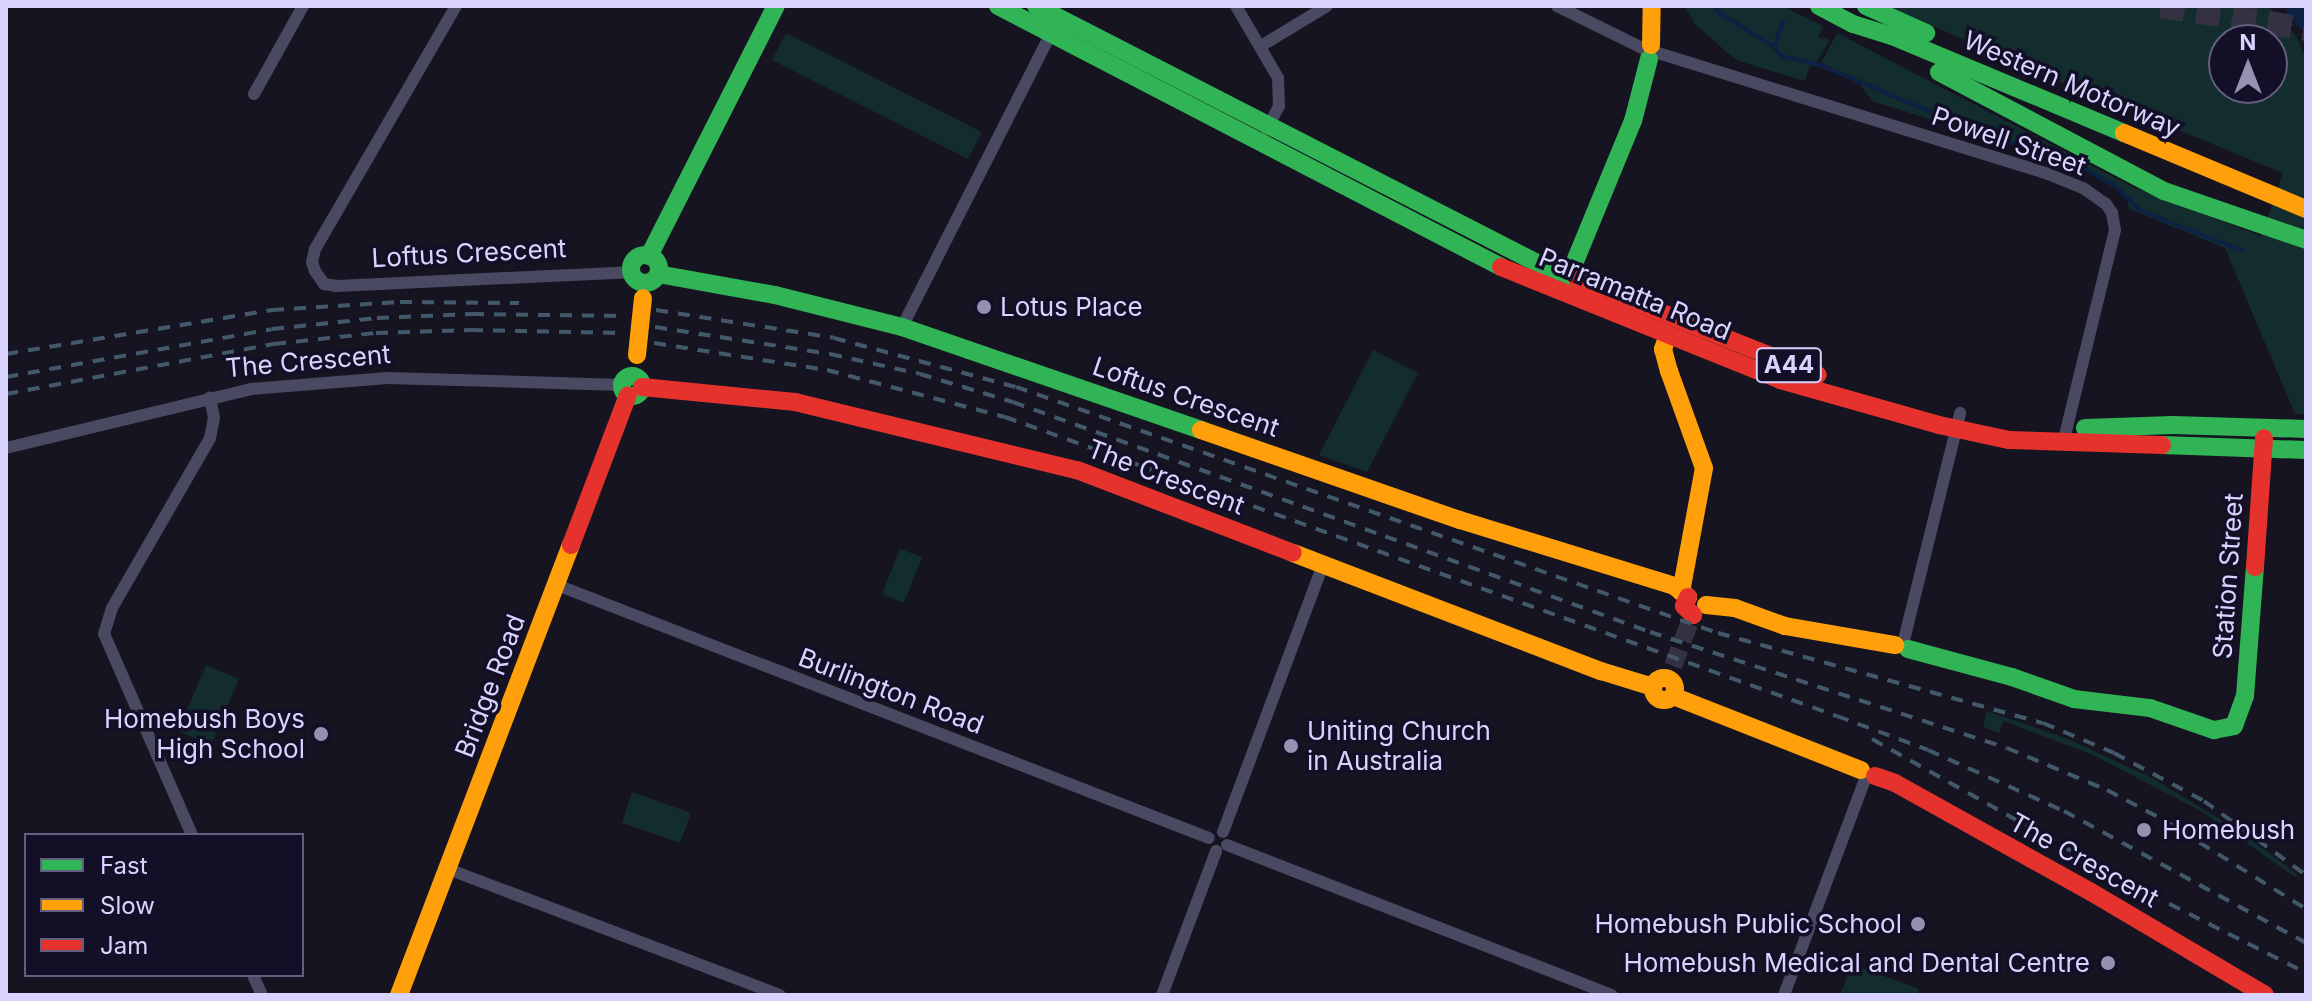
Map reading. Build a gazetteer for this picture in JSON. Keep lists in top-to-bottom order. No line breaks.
{"streets":{"main road":["Western Motorway","Loftus Crescent","Parramatta Road","The Crescent","A44","Station Street","Bridge Road"],"street":["Powell Street","Burlington Road"]},"crossings":[["Powell Street","Parramatta Road"],["Loftus Crescent","Station Street"],["Loftus Crescent","Bridge Road"],["Parramatta Road","Station Street"],["The Crescent","Bridge Road"],["Bridge Road","Burlington Road"]],"places":["Lotus Place","Homebush Boys High School","Uniting Church in Australia","Homebush","Homebush Public School","Homebush Medical and Dental Centre"],"legend":["Fast","Slow","Jam"],"north":"top"}
